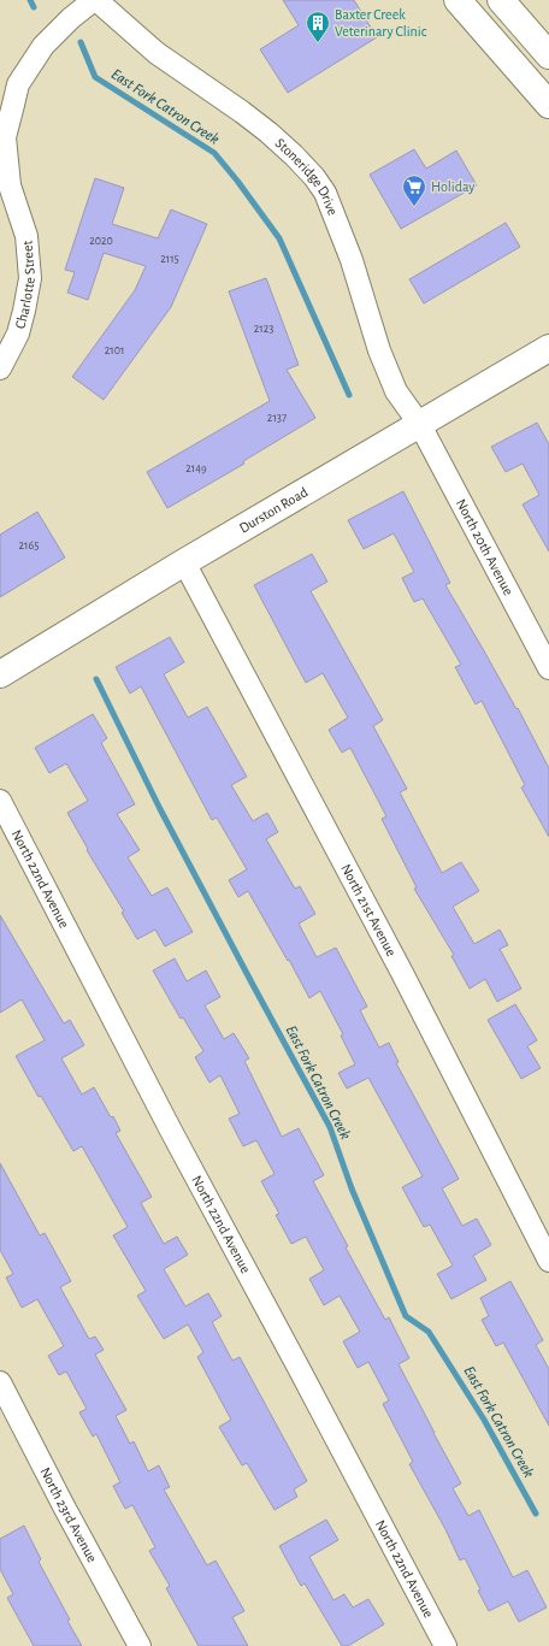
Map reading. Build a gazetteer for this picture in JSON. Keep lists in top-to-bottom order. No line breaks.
{"streets":{"main road":["Durston Road"],"street":["Stoneridge Drive","Charlotte Street","North 20th Avenue","North 22nd Avenue","North 21st Avenue","North 23rd Avenue"]},"crossings":[["Stoneridge Drive","Charlotte Street"],["Stoneridge Drive","Durston Road"],["Stoneridge Drive","North 20th Avenue"],["Durston Road","North 20th Avenue"],["Durston Road","North 21st Avenue"]],"water":["East Fork Catron Creek"],"places":{"building":["Baxter Creek Veterinary Clinic"],"supermarket":["Holiday"]},"house_numbers":["2020","2115","2123","2101","2137","2149","2165"]}
